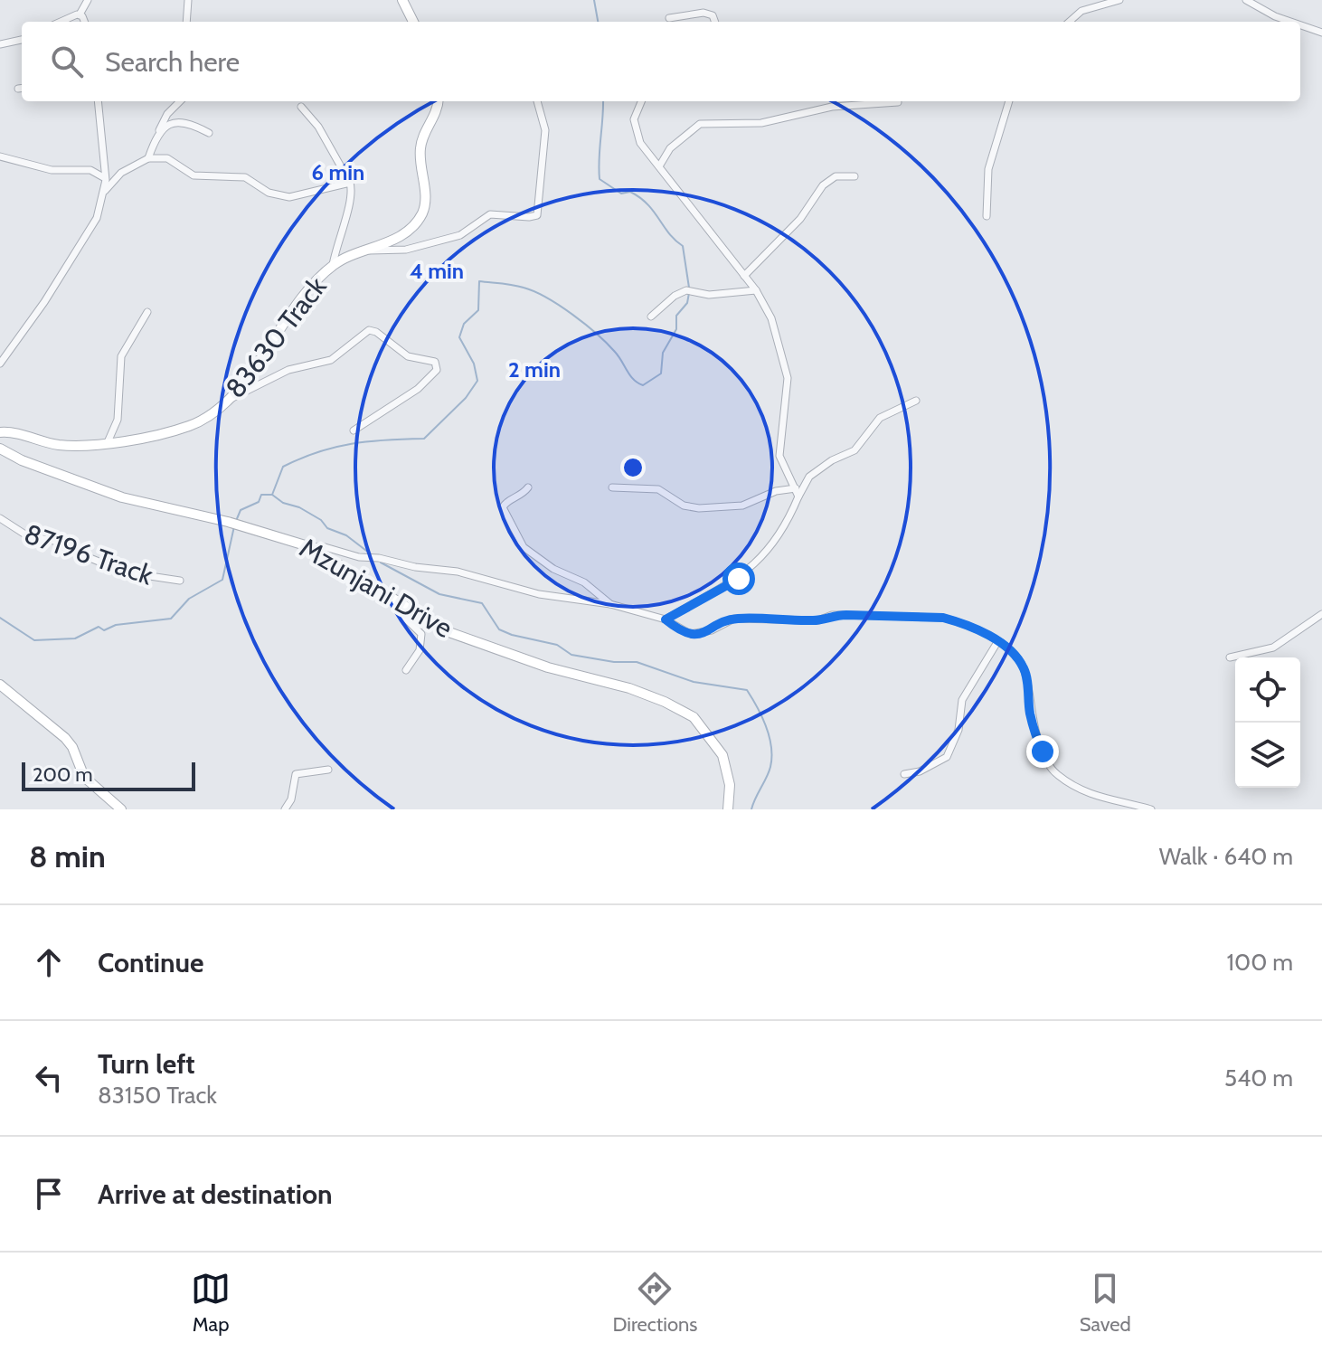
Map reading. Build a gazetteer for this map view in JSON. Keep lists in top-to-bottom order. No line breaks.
{"streets":{"main road":["83630 Track","Mzunjani Drive"],"street":["87196 Track"]},"scale_bar":"200 m","page":{"search":"Search here","scale":"200 m","heading":["8 min","Walk · 640 m"],"list":[["Continue","100 m"],["Turn left","83150 Track","540 m"],"Arrive at destination"],"nav":["Map","Directions","Saved"]},"rings":["6 min","4 min","2 min"]}
